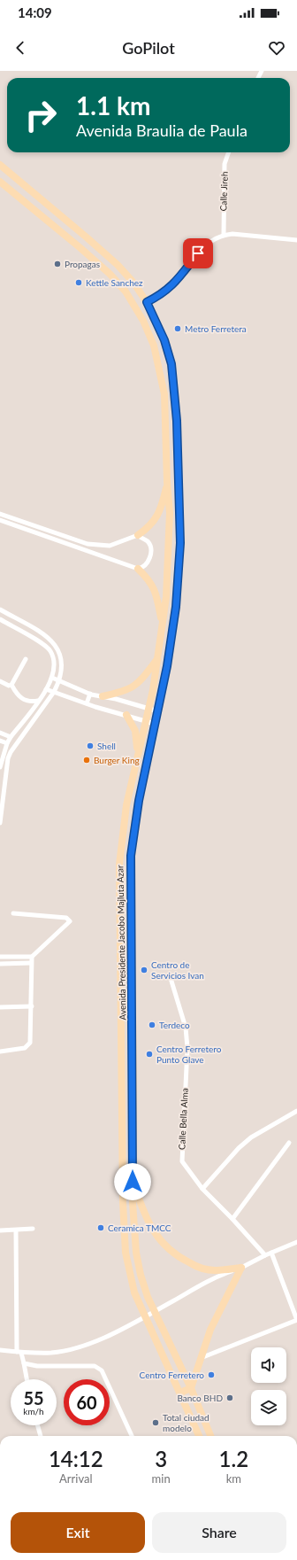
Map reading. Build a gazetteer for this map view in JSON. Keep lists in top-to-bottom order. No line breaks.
{"streets":{"main road":["Avenida Presidente Jacobo Majluta Azar"],"street":["Calle Jireh","Calle Bella Alma"]},"places":["Propagas","Kettle Sanchez","Metro Ferretera","Shell","Burger King","Centro de Servicios Ivan","Terdeco","Centro Ferretero Punto Glave","Ceramica TMCC","Centro Ferretero","Banco BHD","Total ciudad modelo"],"page":{"status":"14:09","header":"GoPilot","turn":["1.1 km","Avenida Braulia de Paula"],"speed":"55 km/h","limit":"60","eta":["14:12","Arrival","3","min","1.2","km"],"buttons":["Exit","Share"]}}
